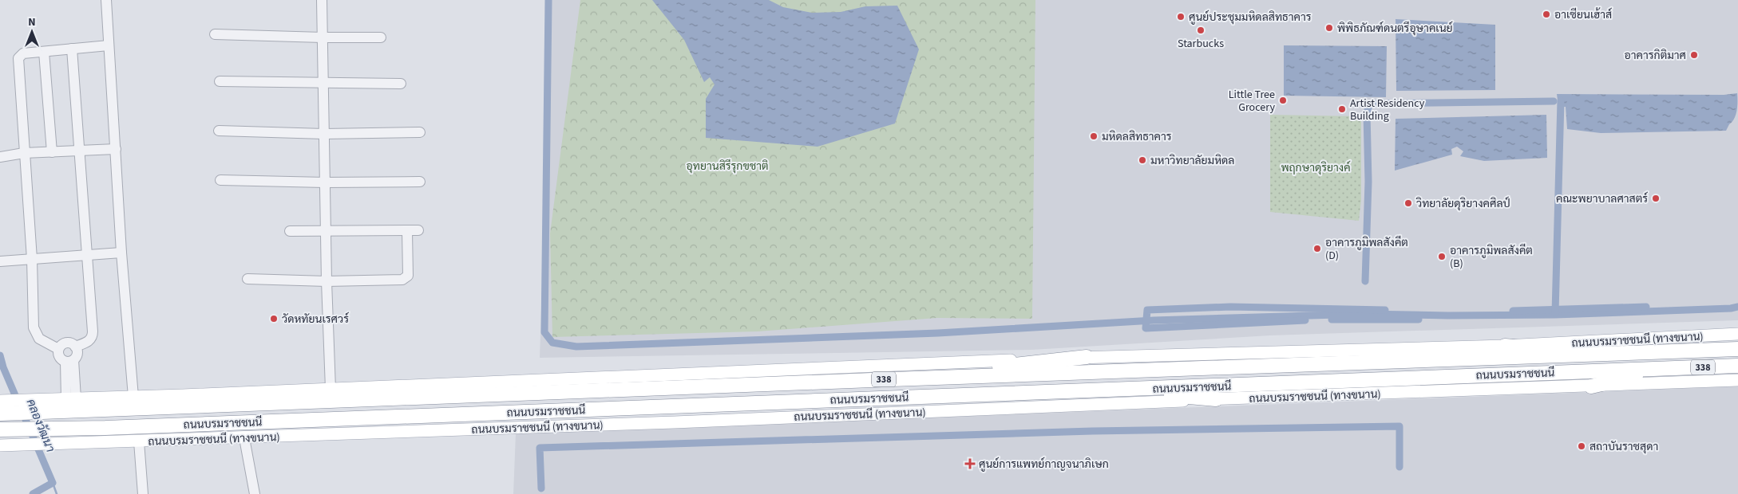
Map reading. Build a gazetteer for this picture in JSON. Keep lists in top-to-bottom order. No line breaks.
{"streets":{"highway":["338","ถนนบรมราชชนนี"],"main road":["ถนนบรมราชชนนี (ทางขนาน)"]},"crossings":[["ถนนบรมราชชนนี (ทางขนาน)","ถนนบรมราชชนนี"]],"water":["คลองวัฒนา"],"parks":["อุทยานสิรีรุกขชาติ","พฤกษาดุริยางค์"],"places":{"other":["อาเซียนเฮ้าส์","ศูนย์ประชุมมหิดลสิทธาคาร","พิพิธภัณฑ์ดนตรีอุษาคเนย์","Starbucks","อาคารกิติมาศ","Little Tree Grocery","Artist Residency Building","มหิดลสิทธาคาร","มหาวิทยาลัยมหิดล","คณะพยาบาลศาสตร์","วิทยาลัยดุริยางคศิลป์","อาคารภูมิพลสังคีต (D)","อาคารภูมิพลสังคีต (B)","วัดหทัยนเรศวร์","สถาบันราชสุดา"],"health":["ศูนย์การแพทย์กาญจนาภิเษก"]},"north":"top"}
